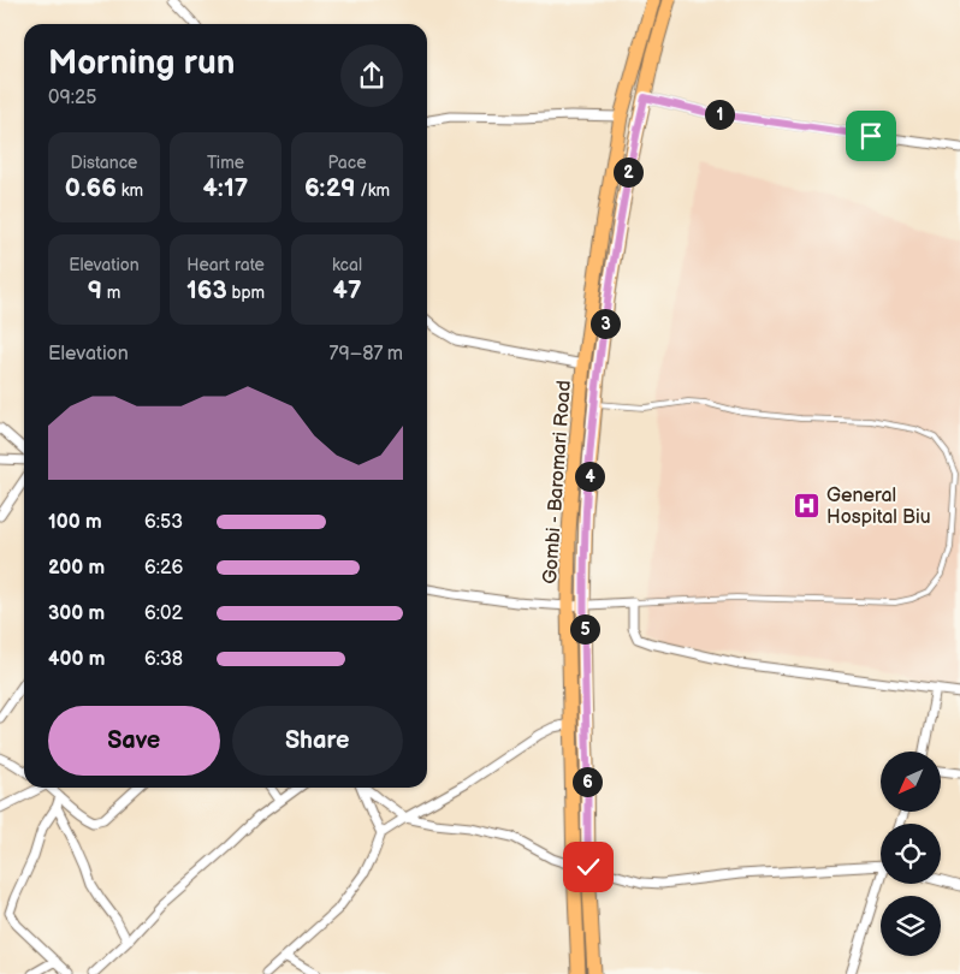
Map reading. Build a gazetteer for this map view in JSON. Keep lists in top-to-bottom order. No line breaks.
{"streets":{"main road":["Gombi - Baromari Road"]},"places":{"hospital":["General Hospital Biu"]},"north":"bottom left","page":{"heading":["Morning run","09:25"],"pins":["1","2","3","4","5","6"],"stats":[["Distance","0.66 km"],["Time","4:17"],["Pace","6:29 /km"],["Elevation","9 m"],["Heart rate","163 bpm"],["kcal","47"]],"chart":["Elevation","79–87 m"],"list":[{"name":"100 m","note":"6:53"},{"name":"200 m","note":"6:26"},{"name":"300 m","note":"6:02"},{"name":"400 m","note":"6:38"}],"buttons":["Save","Share"]}}
